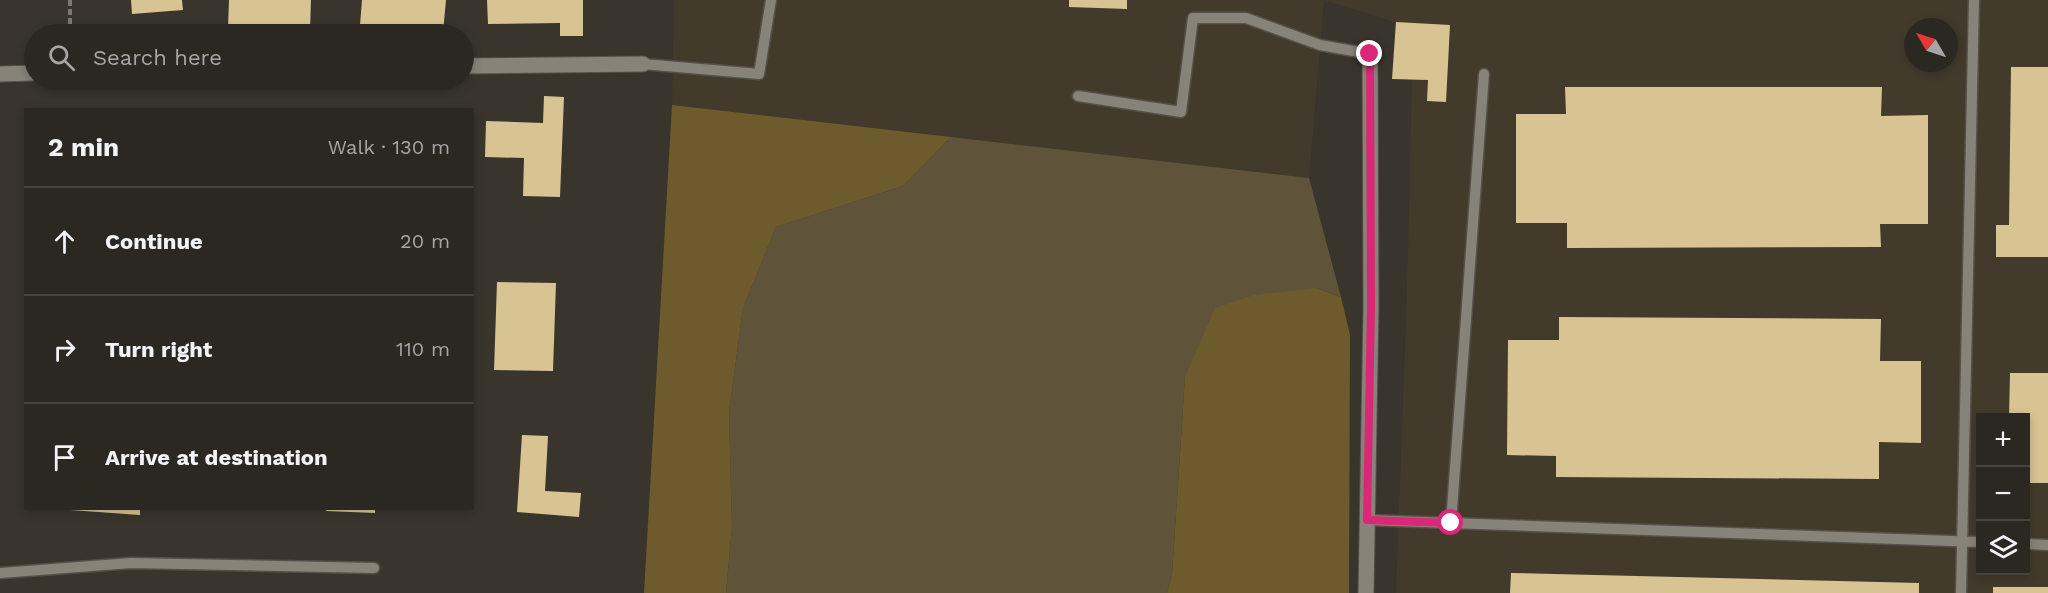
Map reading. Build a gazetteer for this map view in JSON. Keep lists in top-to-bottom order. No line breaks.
{"north":"top left","page":{"search":"Search here","heading":["2 min","Walk · 130 m"],"list":[["Continue","20 m"],["Turn right","110 m"],"Arrive at destination"],"map_buttons":["+","−"]}}
